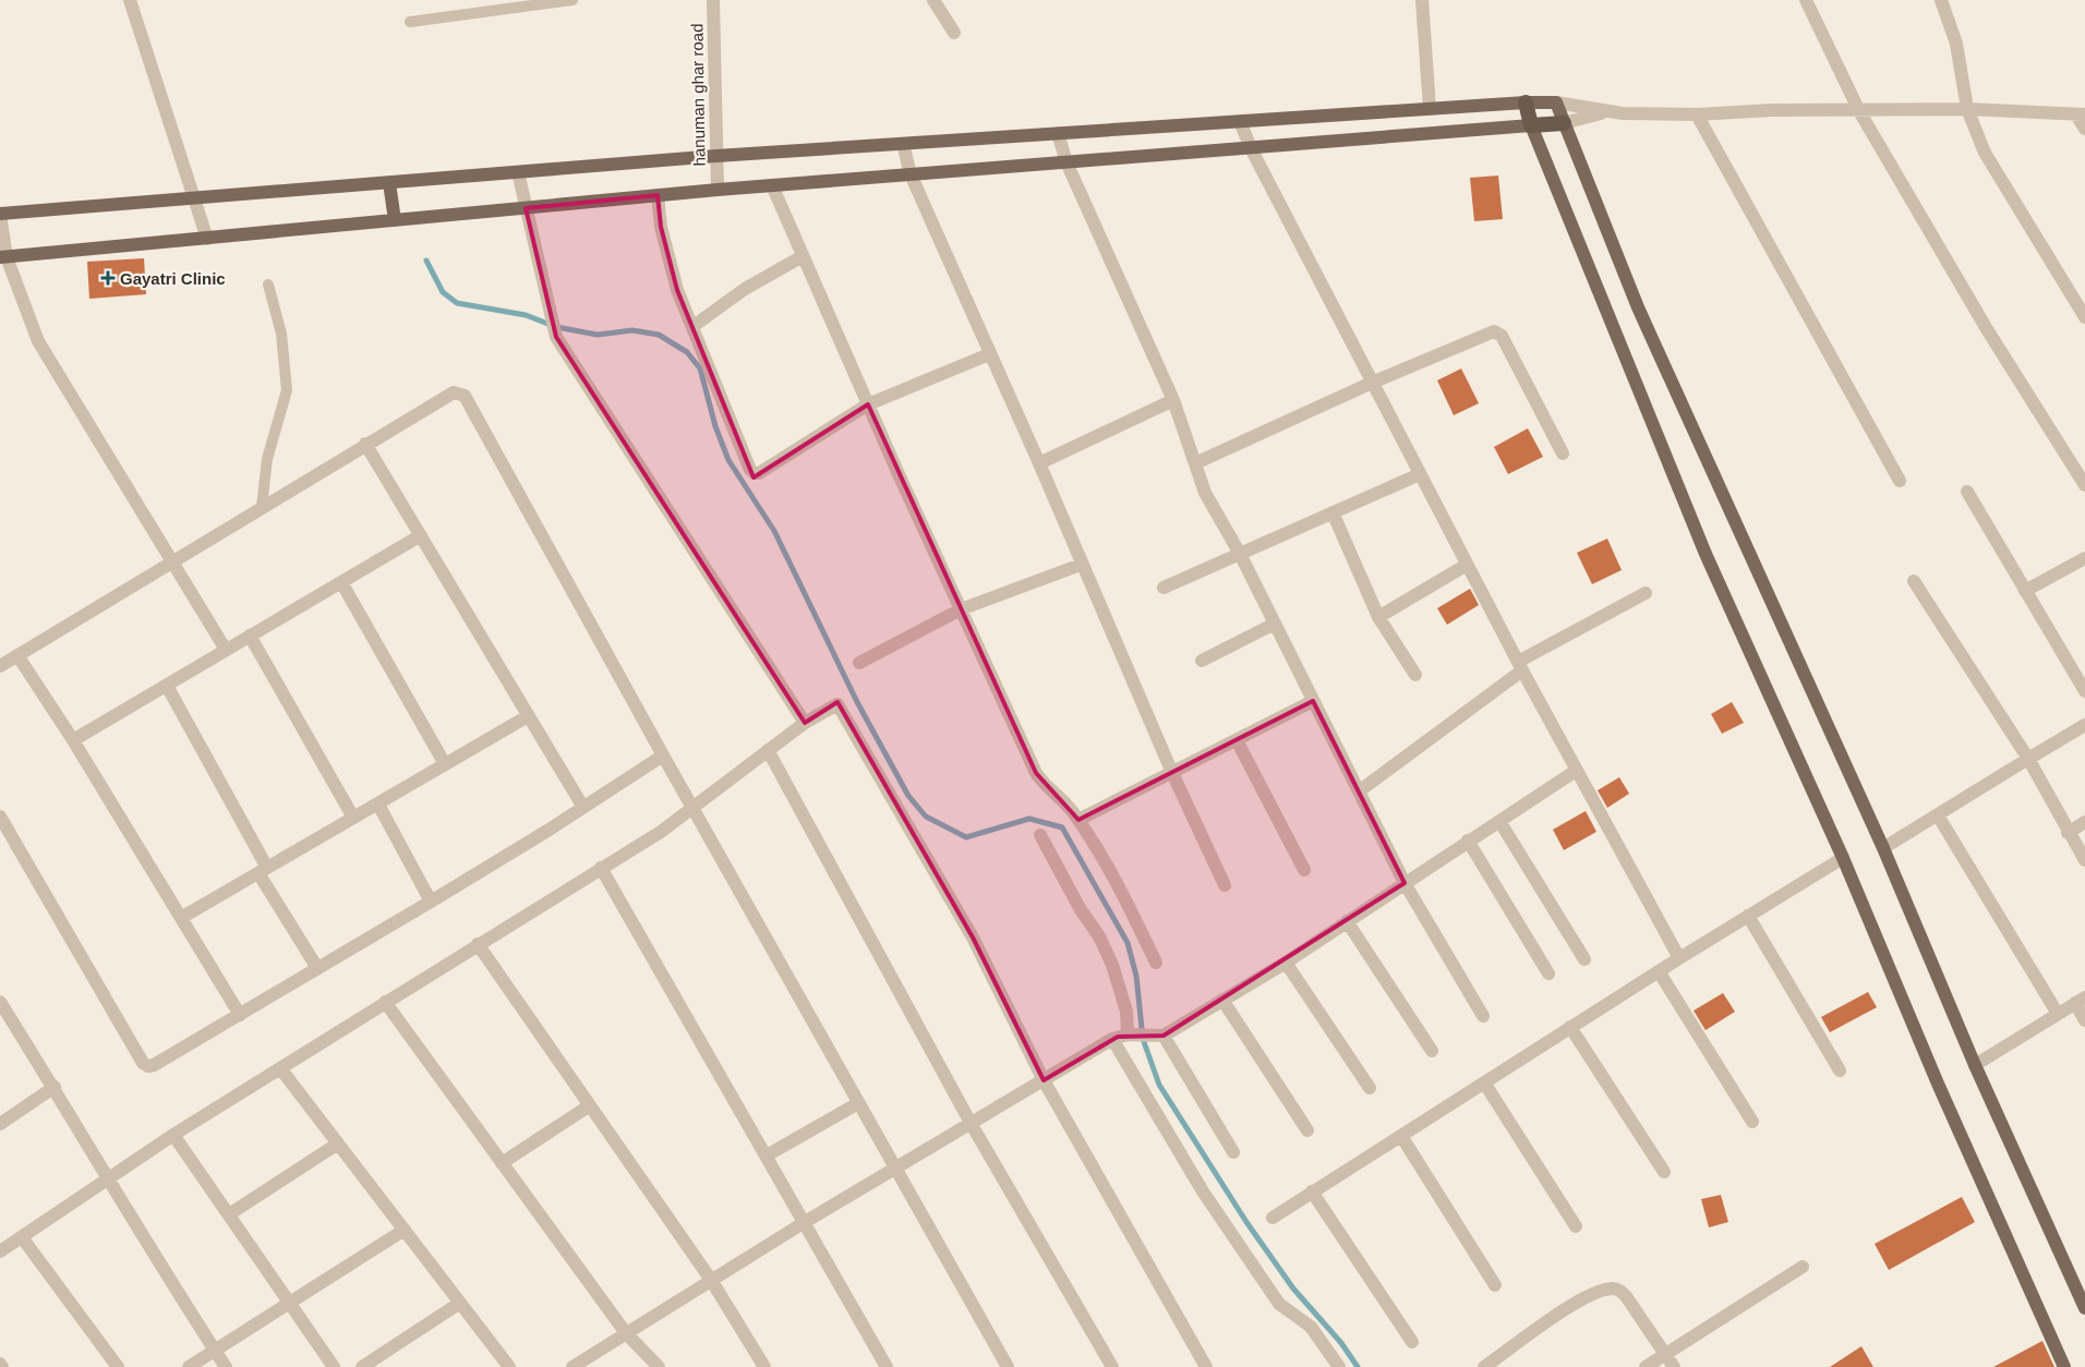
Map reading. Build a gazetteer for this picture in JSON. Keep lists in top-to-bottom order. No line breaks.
{"streets":{"street":["hanuman ghar road"]},"places":{"health":["Gayatri Clinic"]}}
